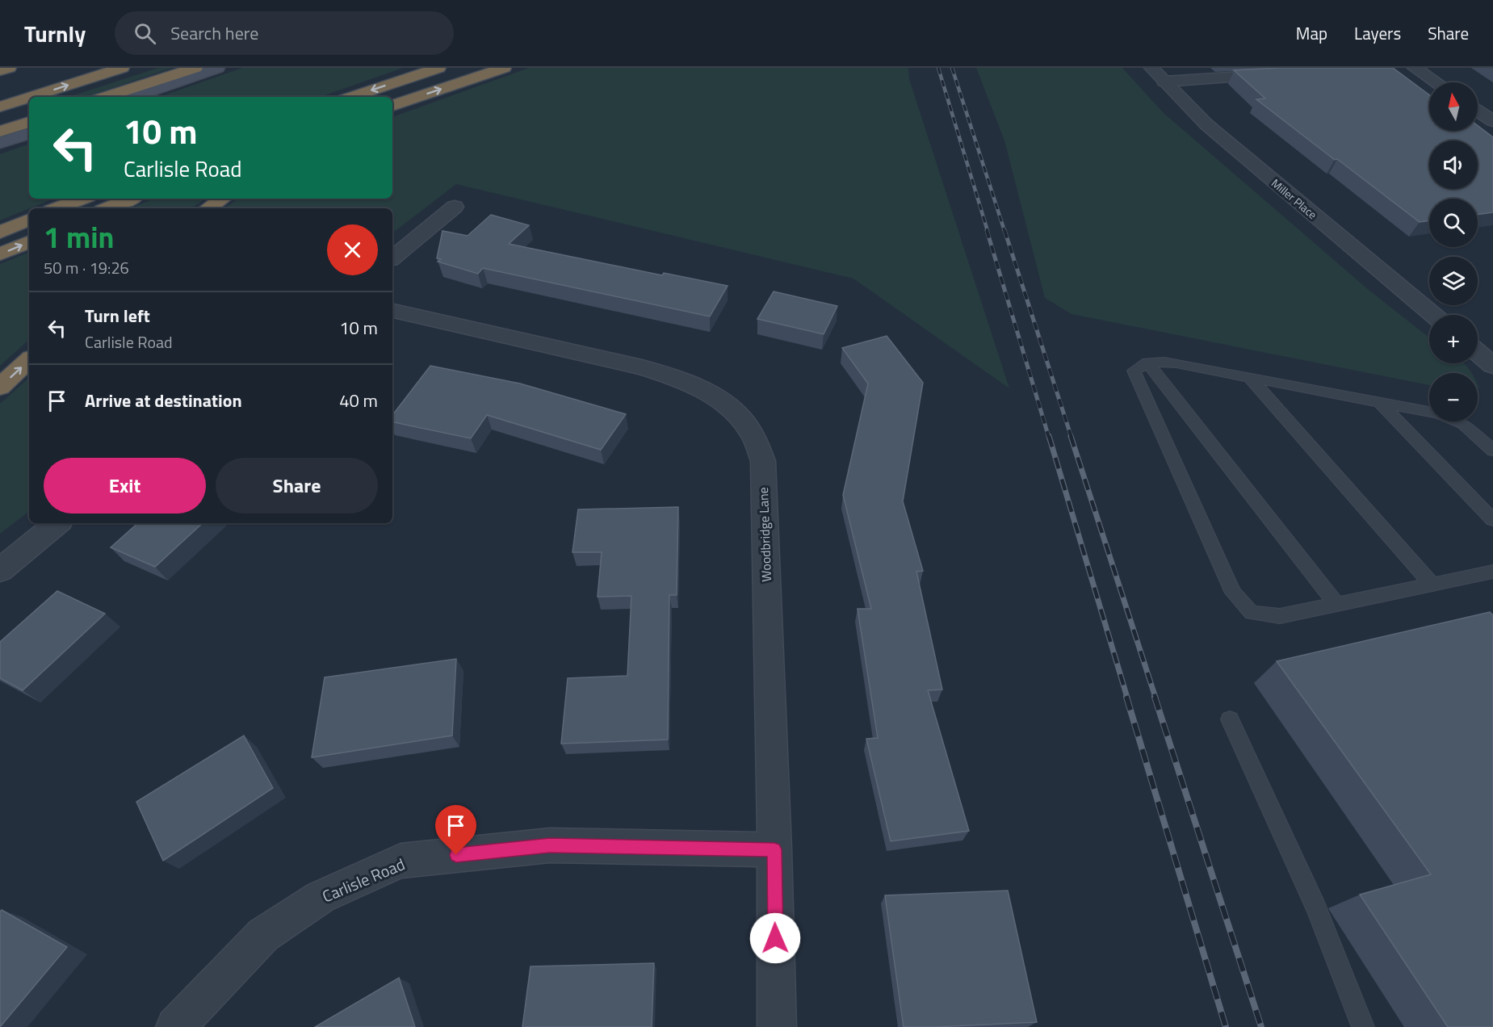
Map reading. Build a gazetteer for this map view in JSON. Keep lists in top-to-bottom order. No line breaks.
{"streets":{"street":["Miller Place","Woodbridge Lane","Carlisle Road"]},"crossings":[["Woodbridge Lane","Carlisle Road"]],"north":"top","page":{"header":"Turnly","search":"Search here","nav":["Map","Layers","Share"],"map_buttons":["+","−"],"turn":["10 m","Carlisle Road"],"heading":["1 min","50 m · 19:26"],"list":[{"name":"Turn left","note":"Carlisle Road","value":"10 m"},{"name":"Arrive at destination","value":"40 m"}],"buttons":["Exit","Share"]}}
